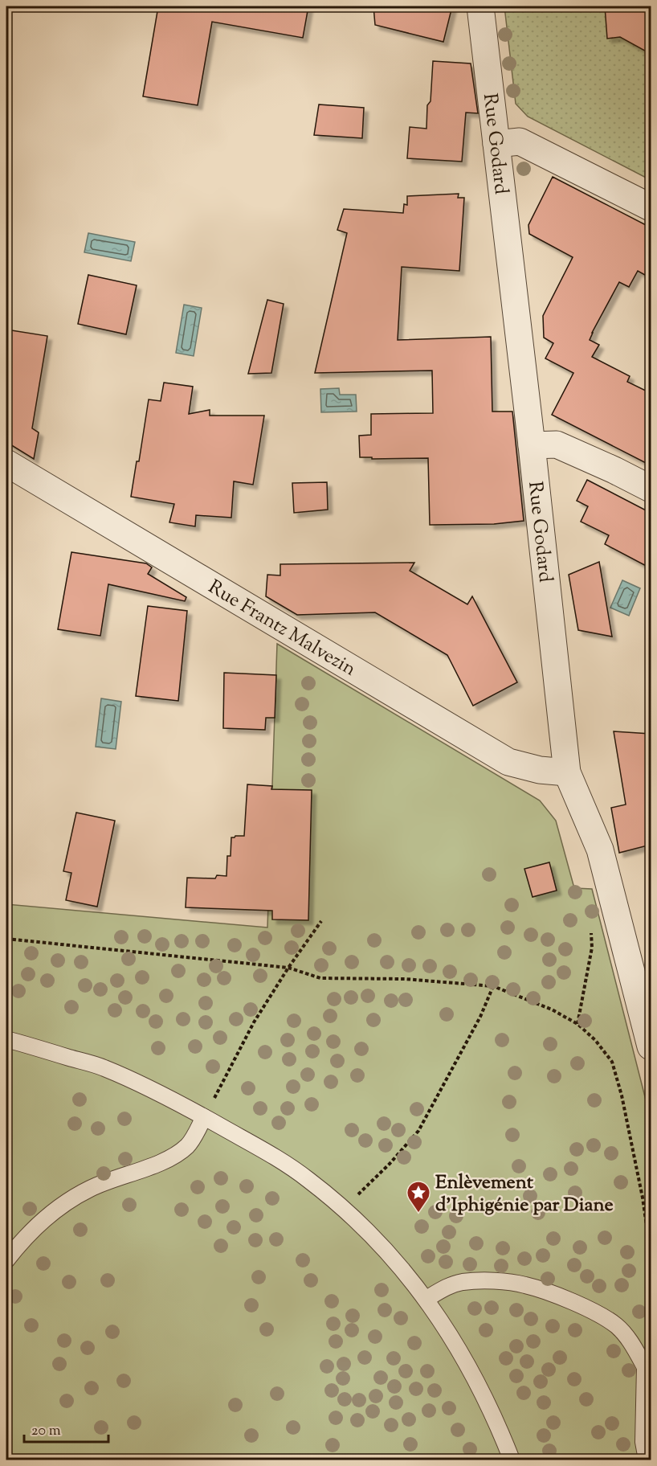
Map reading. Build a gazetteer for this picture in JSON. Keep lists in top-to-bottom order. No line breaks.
{"streets":{"street":["Rue Godard","Rue Frantz Malvezin"]},"crossings":[["Rue Godard","Rue Frantz Malvezin"]],"places":{"place":["Enlèvement d'Iphigénie par Diane"]},"scale_bar":"20 m"}
